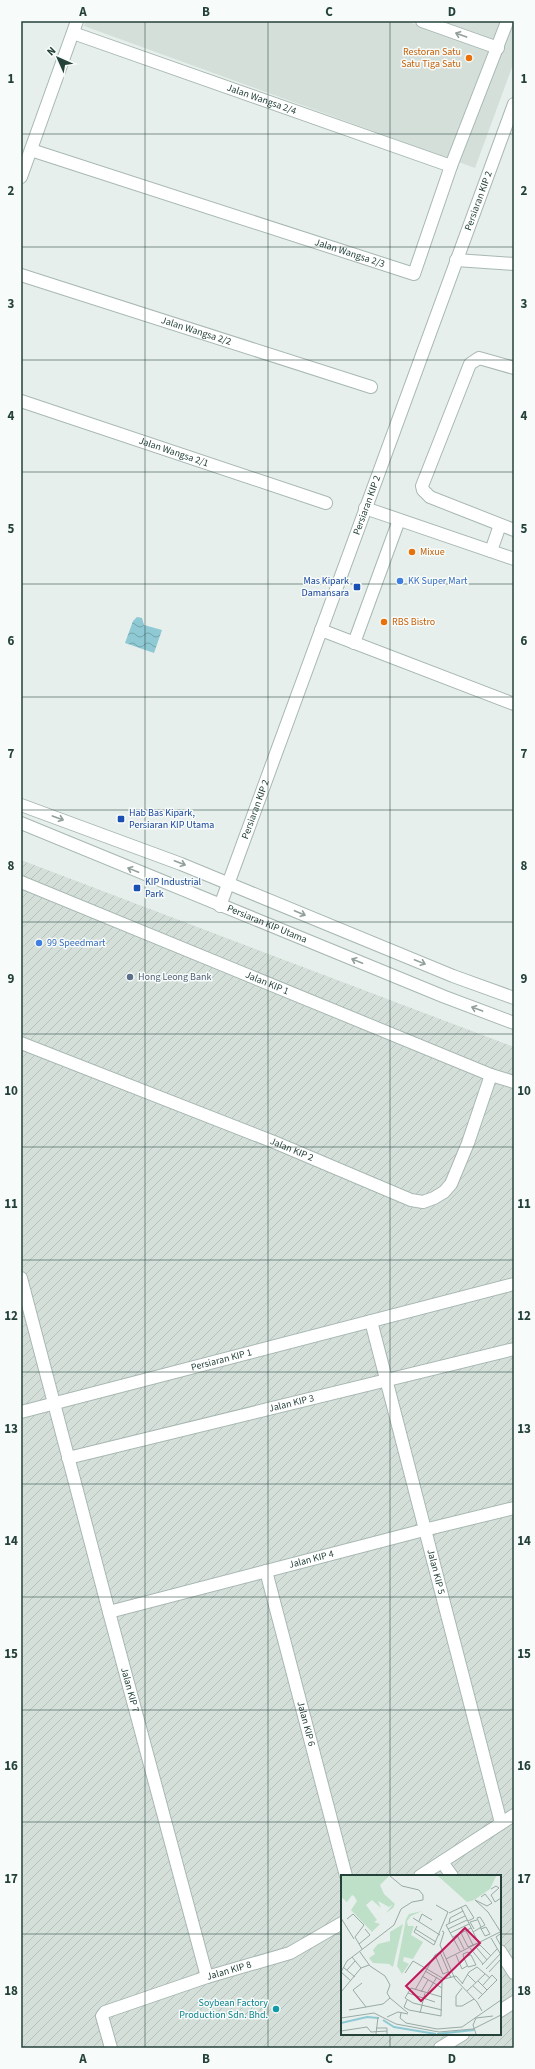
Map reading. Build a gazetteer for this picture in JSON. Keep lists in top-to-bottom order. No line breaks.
{"streets":{"street":["Jalan Wangsa 2/4","Persiaran KIP 2","Jalan Wangsa 2/3","Jalan Wangsa 2/2","Jalan Wangsa 2/1","Persiaran KIP Utama","Jalan KIP 1","Jalan KIP 2","Persiaran KIP 1","Jalan KIP 3","Jalan KIP 4","Jalan KIP 5","Jalan KIP 7","Jalan KIP 6","Jalan KIP 8"]},"crossings":[["Jalan Wangsa 2/4","Jalan Wangsa 2/3"],["Persiaran KIP 2","Persiaran KIP Utama"],["Jalan KIP 1","Jalan KIP 2"],["Persiaran KIP 1","Jalan KIP 5"],["Persiaran KIP 1","Jalan KIP 7"],["Jalan KIP 3","Jalan KIP 5"],["Jalan KIP 3","Jalan KIP 7"],["Jalan KIP 4","Jalan KIP 5"],["Jalan KIP 4","Jalan KIP 7"],["Jalan KIP 4","Jalan KIP 6"],["Jalan KIP 7","Jalan KIP 8"]],"places":{"other":["Restoran Satu Satu Tiga Satu","Mixue","KK Super Mart","RBS Bistro","99 Speedmart","Hong Leong Bank","Soybean Factory Production Sdn. Bhd."],"transit":["Mas Kipark Damansara","Hab Bas Kipark, Persiaran KIP Utama","KIP Industrial Park"]},"north":"top left","grid":{"columns":["A","B","C","D"],"rows":["1","2","3","4","5","6","7","8","9","10","11","12","13","14","15","16","17","18"]}}
